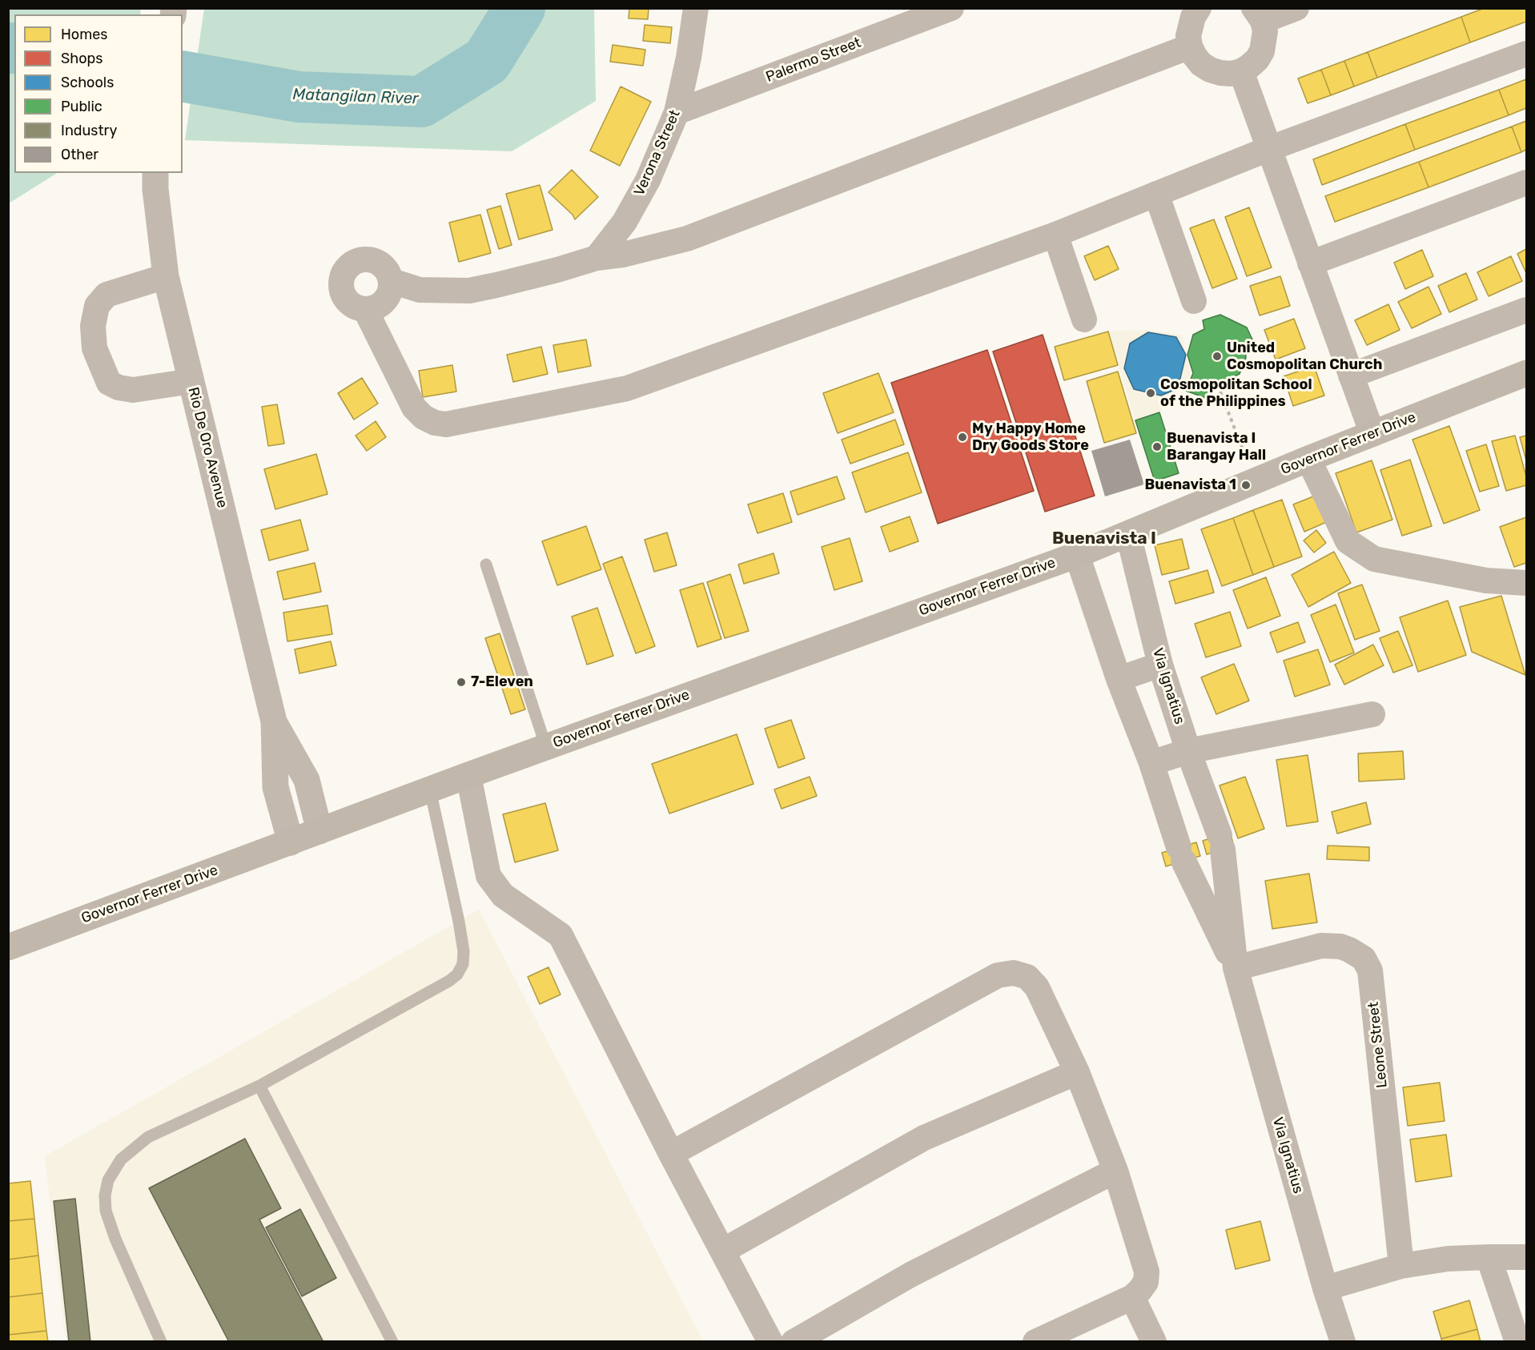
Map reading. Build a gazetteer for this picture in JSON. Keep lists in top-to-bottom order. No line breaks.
{"streets":{"main road":["Governor Ferrer Drive"],"street":["Palermo Street","Verona Street","Rio De Oro Avenue","Via Ignatius","Leone Street"]},"crossings":[["Palermo Street","Verona Street"],["Governor Ferrer Drive","Rio De Oro Avenue"],["Governor Ferrer Drive","Via Ignatius"],["Via Ignatius","Leone Street"]],"districts":["Buenavista I"],"water":["Matangilan River"],"places":["United Cosmopolitan Church","Cosmopolitan School of the Philippines","My Happy Home Dry Goods Store","Buenavista I Barangay Hall","Buenavista 1","7-Eleven"],"legend":["Homes","Shops","Schools","Public","Industry","Other"]}
